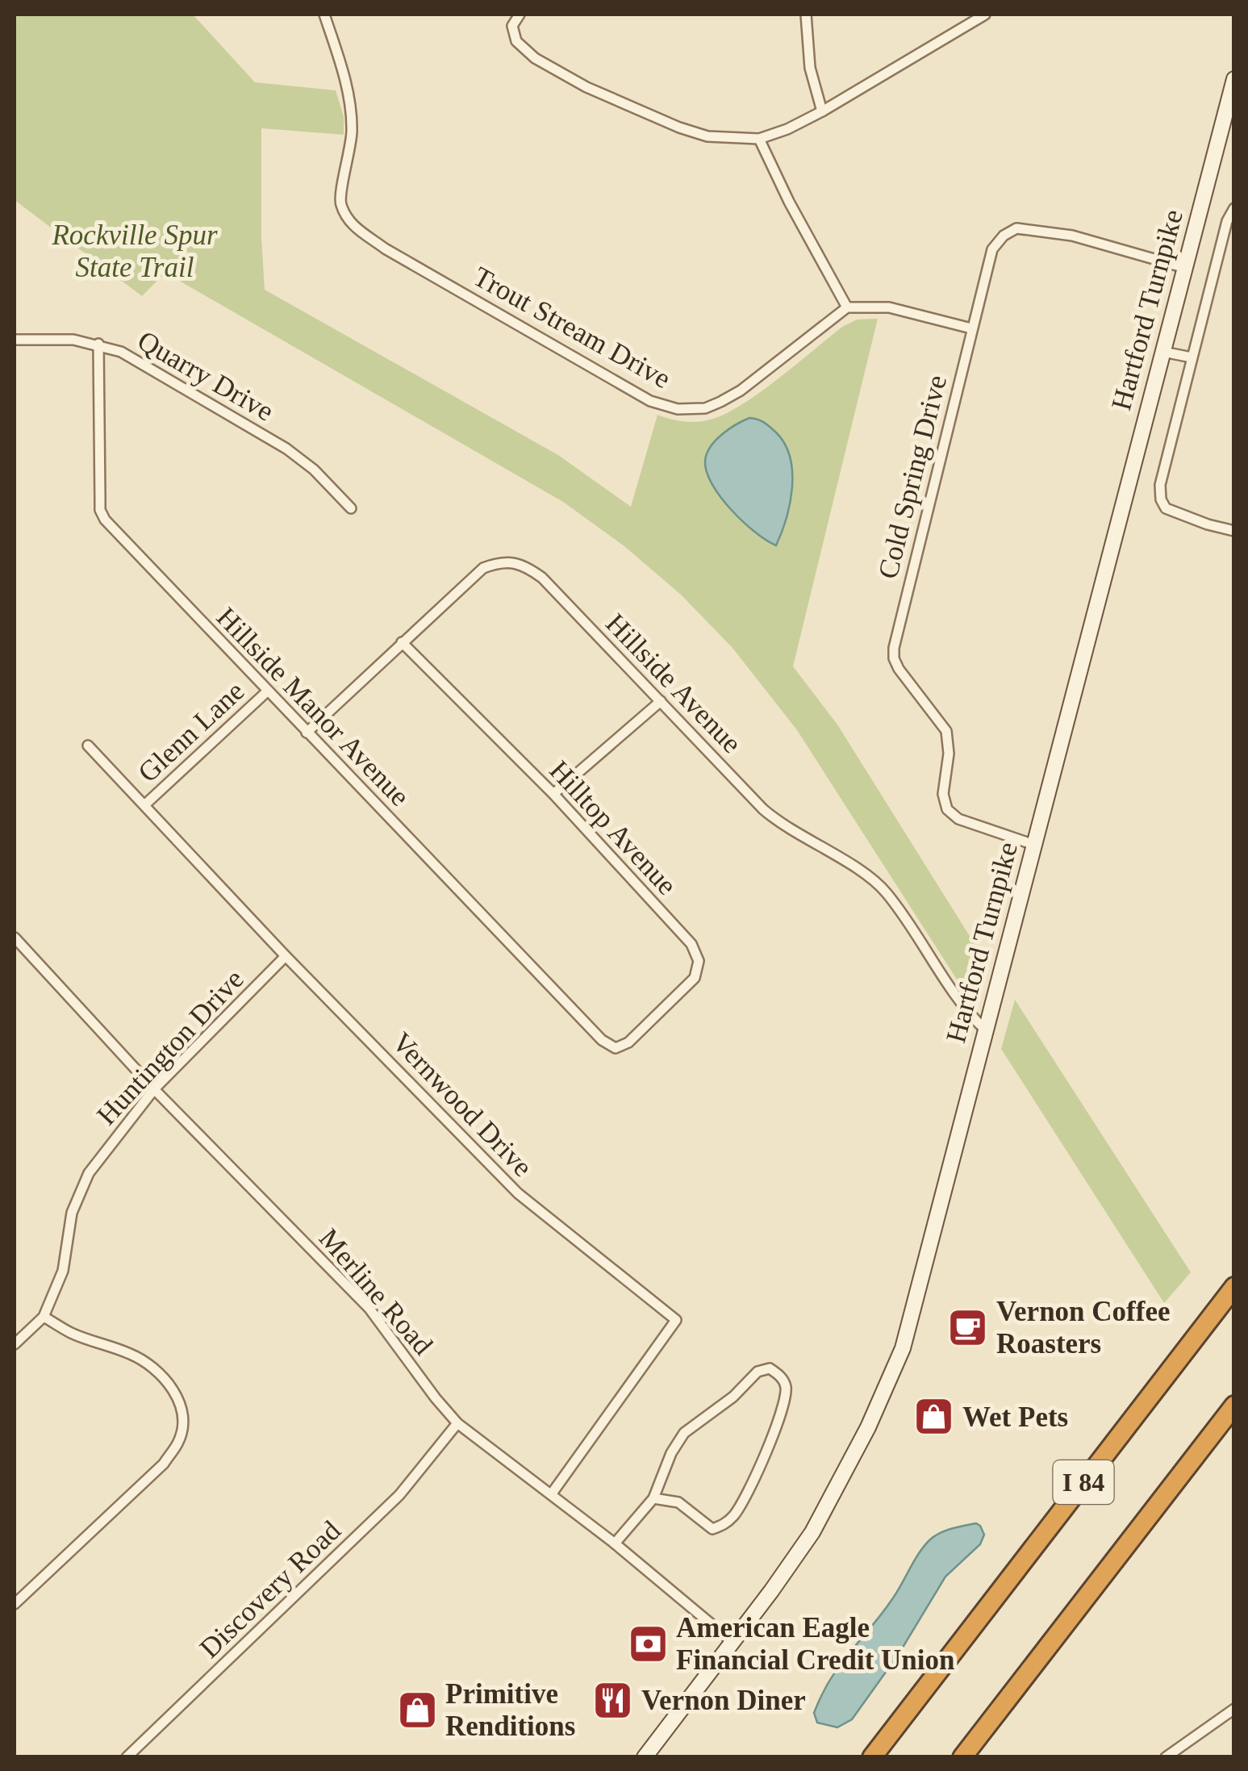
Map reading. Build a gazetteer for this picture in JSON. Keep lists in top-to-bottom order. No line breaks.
{"streets":{"highway":["I 84"],"main road":["Hartford Turnpike"],"street":["Trout Stream Drive","Quarry Drive","Cold Spring Drive","Hillside Avenue","Hillside Manor Avenue","Glenn Lane","Hilltop Avenue","Huntington Drive","Vernwood Drive","Merline Road","Discovery Road"]},"crossings":[["Hartford Turnpike","Cold Spring Drive"],["Hartford Turnpike","Hillside Avenue"],["Hartford Turnpike","Merline Road"],["Quarry Drive","Hillside Manor Avenue"],["Hillside Avenue","Hillside Manor Avenue"],["Hillside Avenue","Hilltop Avenue"],["Hillside Manor Avenue","Glenn Lane"],["Hillside Manor Avenue","Hilltop Avenue"],["Glenn Lane","Vernwood Drive"],["Huntington Drive","Vernwood Drive"],["Huntington Drive","Merline Road"],["Vernwood Drive","Merline Road"],["Merline Road","Discovery Road"]],"parks":["Rockville Spur State Trail"],"places":{"cafe":["Vernon Coffee Roasters"],"shop":["Wet Pets","Primitive Renditions"],"bank":["American Eagle Financial Credit Union"],"restaurant":["Vernon Diner"]}}
